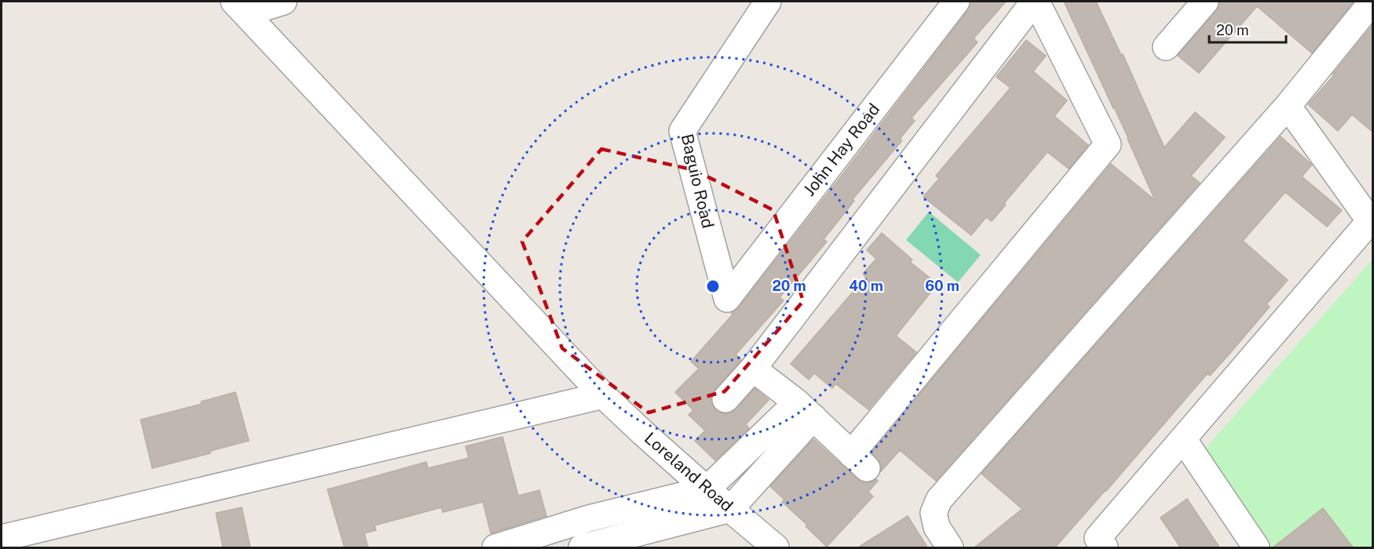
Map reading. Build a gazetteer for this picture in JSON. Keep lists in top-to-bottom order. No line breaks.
{"streets":{"street":["John Hay Road","Baguio Road","Loreland Road"]},"crossings":[["John Hay Road","Baguio Road"]],"scale_bar":"20 m","rings":["20 m","40 m","60 m"]}
